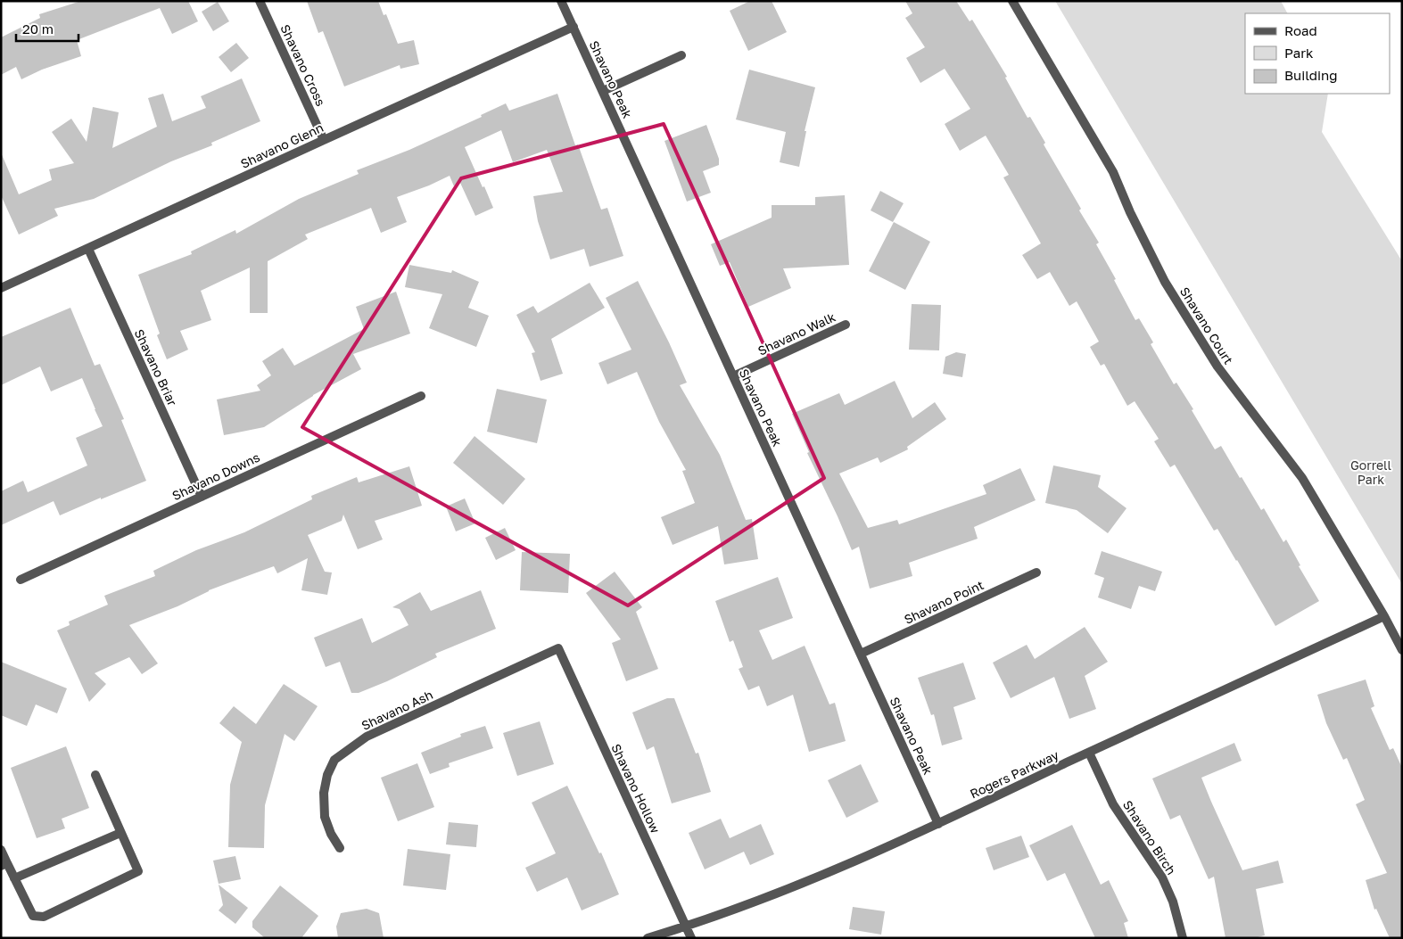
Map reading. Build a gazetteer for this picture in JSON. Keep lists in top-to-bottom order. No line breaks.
{"streets":{"street":["Shavano Cross","Shavano Peak","Shavano Glenn","Shavano Court","Shavano Walk","Shavano Briar","Shavano Downs","Shavano Point","Shavano Ash","Rogers Parkway","Shavano Hollow","Shavano Birch"]},"crossings":[["Shavano Cross","Shavano Glenn"],["Shavano Peak","Shavano Glenn"],["Shavano Peak","Shavano Walk"],["Shavano Peak","Shavano Point"],["Shavano Peak","Rogers Parkway"],["Shavano Glenn","Shavano Briar"],["Shavano Court","Rogers Parkway"],["Shavano Briar","Shavano Downs"],["Shavano Ash","Shavano Hollow"],["Rogers Parkway","Shavano Hollow"],["Rogers Parkway","Shavano Birch"]],"parks":["Gorrell Park"],"legend":["Road","Park","Building"],"scale_bar":"20 m"}
